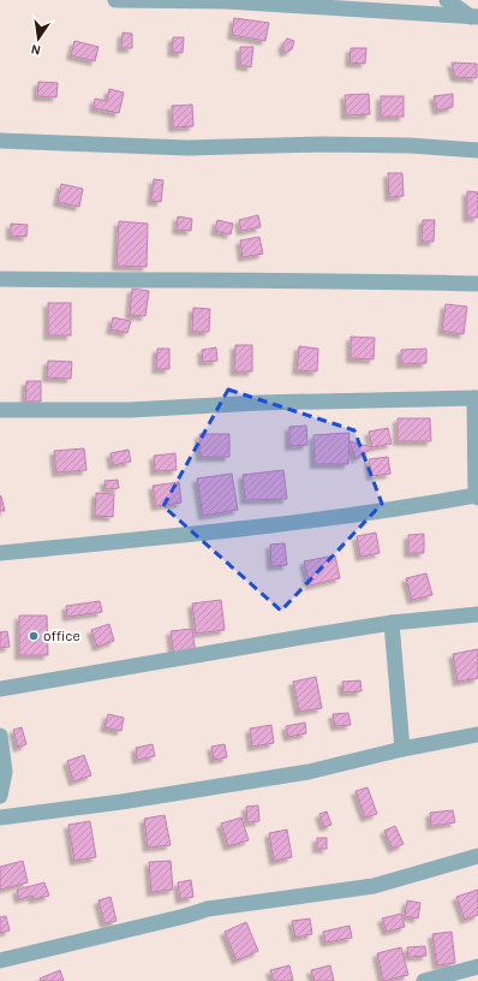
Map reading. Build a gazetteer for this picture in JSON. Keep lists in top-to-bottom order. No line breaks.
{"places":["office"],"north":"bottom"}
